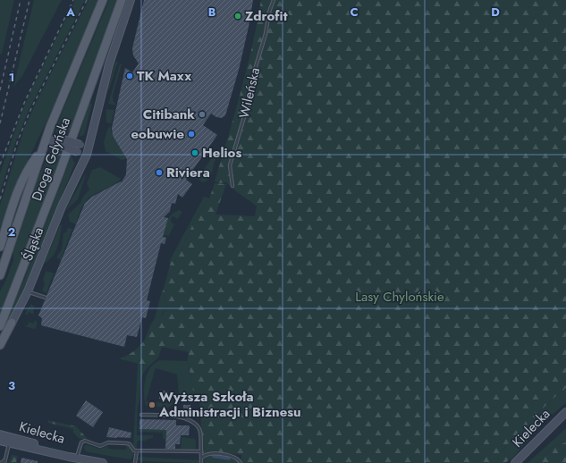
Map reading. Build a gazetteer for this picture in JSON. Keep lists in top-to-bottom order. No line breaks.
{"streets":{"main road":["Droga Gdyńska"],"street":["Śląska","Kielecka"],"lane":["Wileńska"]},"parks":["Lasy Chylońskie"],"places":["Zdrofit","TK Maxx","Citibank","eobuwie","Helios","Riviera","Wyższa Szkoła Administracji i Biznesu"],"grid":{"columns":["A","B","C","D"],"rows":["1","2","3"]}}
